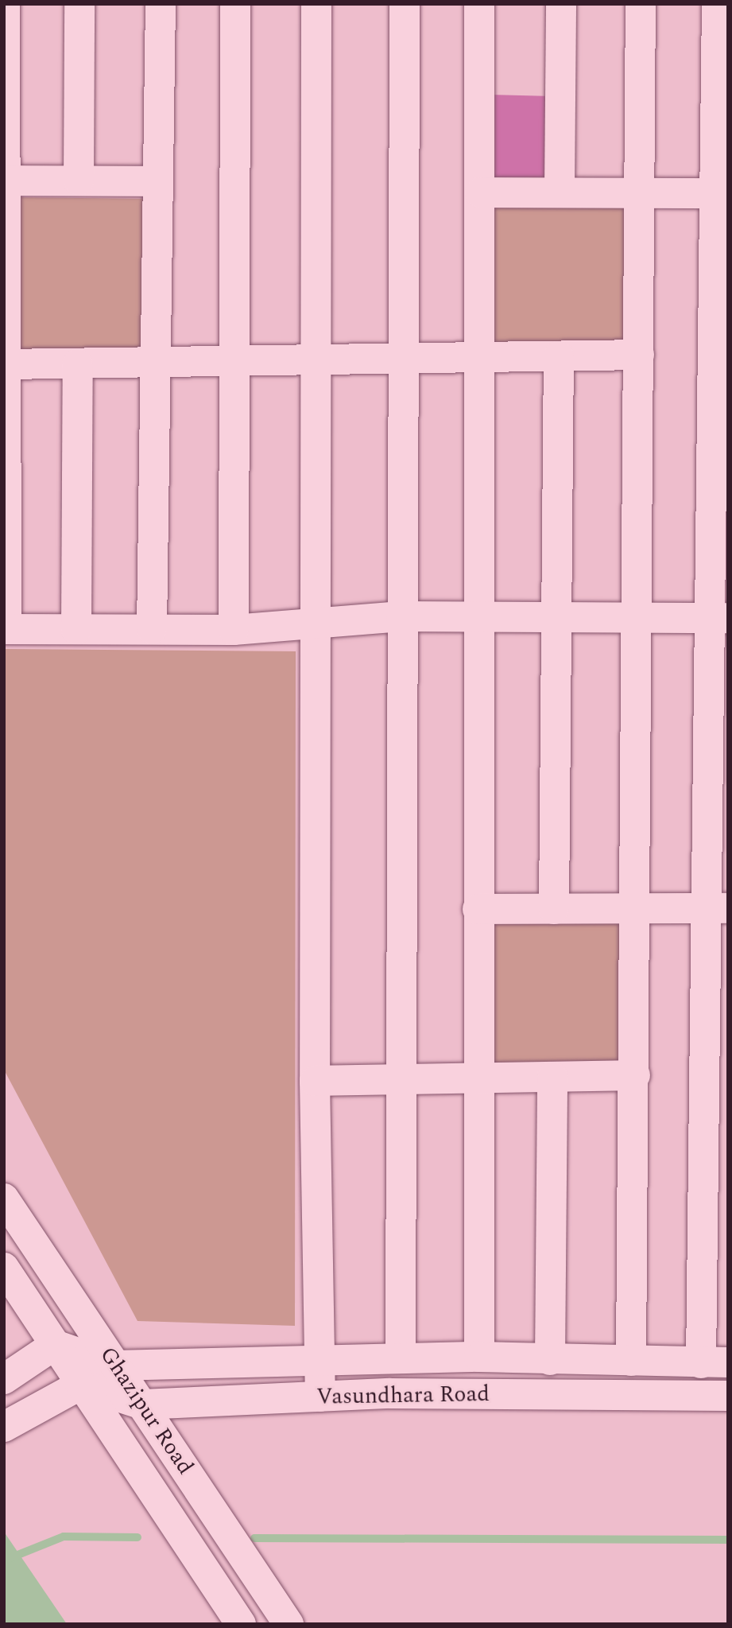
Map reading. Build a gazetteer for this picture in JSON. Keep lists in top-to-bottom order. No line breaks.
{"streets":{"street":["Vasundhara Road","Ghazipur Road"]},"crossings":[["Vasundhara Road","Ghazipur Road"]]}
